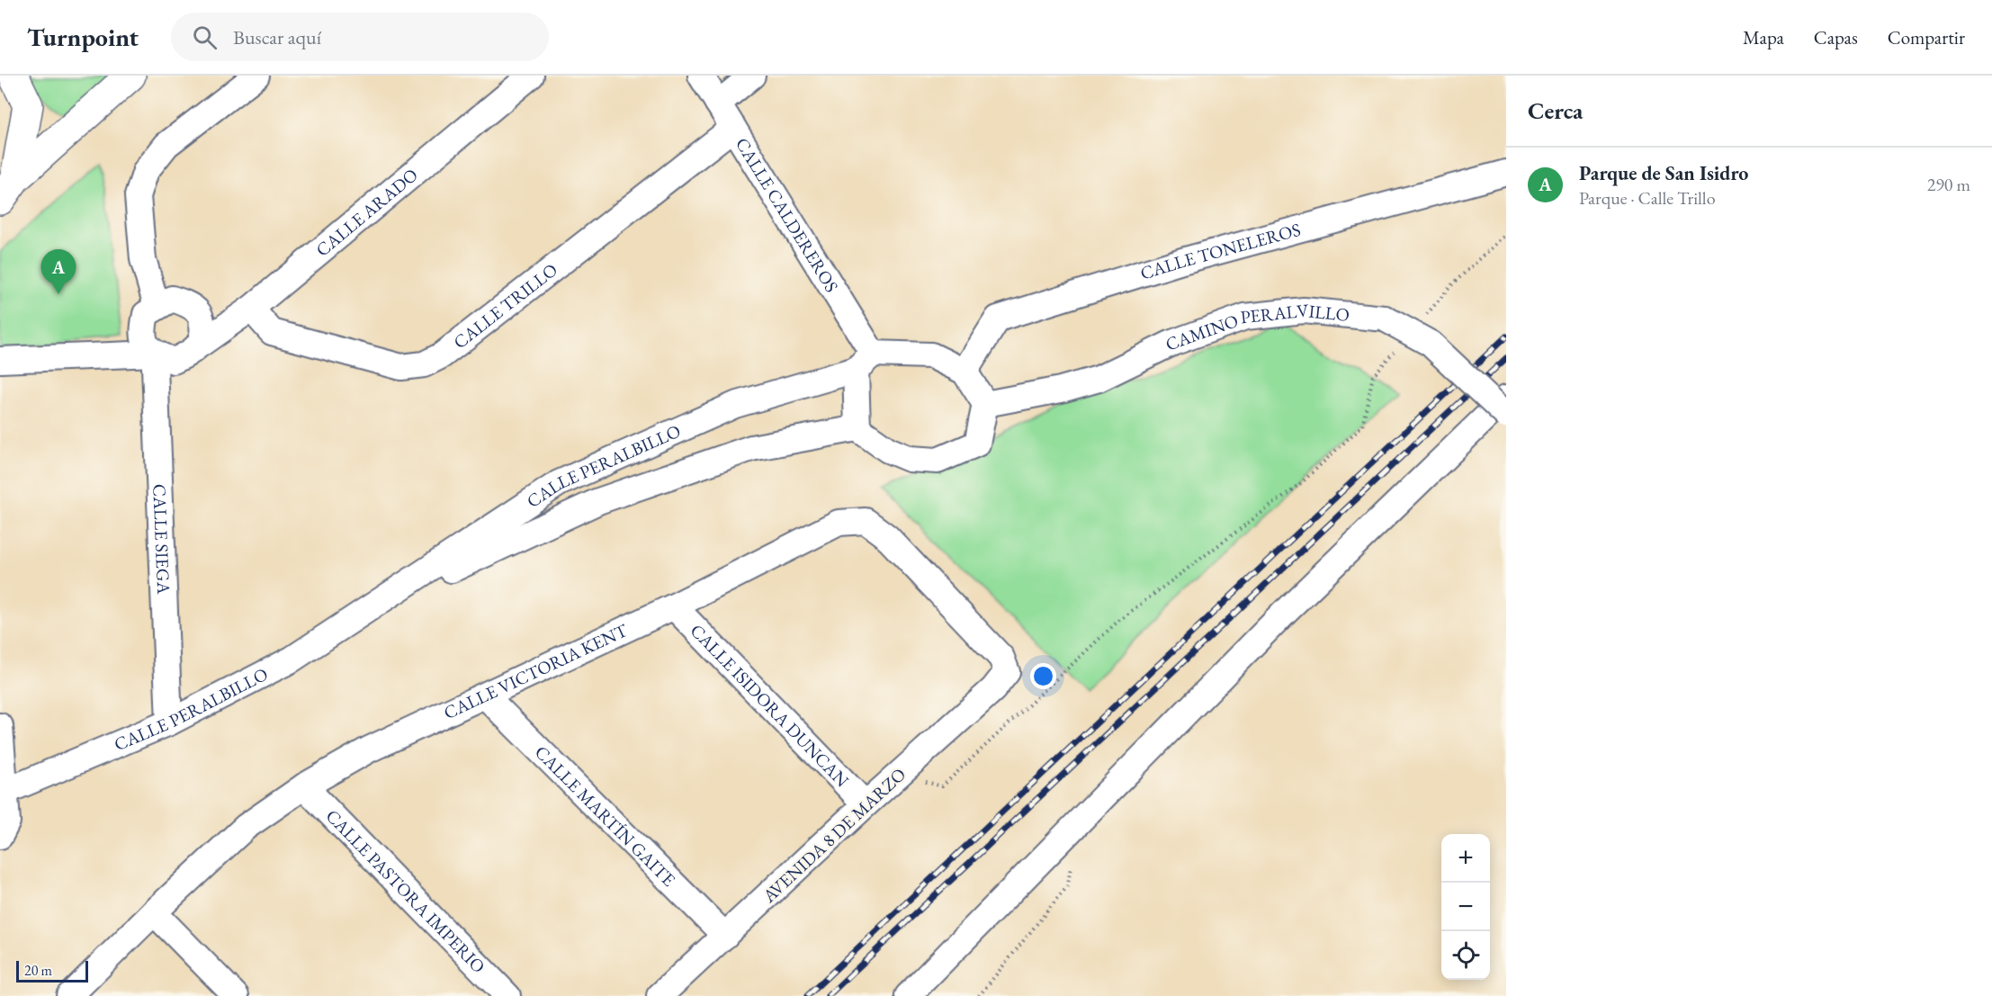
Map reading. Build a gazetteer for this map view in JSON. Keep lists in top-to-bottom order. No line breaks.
{"streets":{"street":["CALLE ARADO","CALLE CALDEREROS","CALLE TONELEROS","CALLE TRILLO","CAMINO PERALVILLO","CALLE PERALBILLO","CALLE SIEGA","CALLE VICTORIA KENT","CALLE ISIDORA DUNCAN","CALLE MARTÍN GAITE","AVENIDA 8 DE MARZO","CALLE PASTORA IMPERIO"]},"crossings":[["CALLE ARADO","CALLE TRILLO"],["CALLE ARADO","CALLE SIEGA"],["CALLE CALDEREROS","CALLE TONELEROS"],["CALLE CALDEREROS","CALLE TRILLO"],["CALLE CALDEREROS","CAMINO PERALVILLO"],["CALLE CALDEREROS","CALLE PERALBILLO"],["CALLE TONELEROS","CAMINO PERALVILLO"],["CALLE TONELEROS","CALLE PERALBILLO"],["CAMINO PERALVILLO","CALLE PERALBILLO"],["CALLE PERALBILLO","CALLE SIEGA"],["CALLE VICTORIA KENT","CALLE ISIDORA DUNCAN"],["CALLE VICTORIA KENT","CALLE MARTÍN GAITE"],["CALLE VICTORIA KENT","AVENIDA 8 DE MARZO"],["CALLE VICTORIA KENT","CALLE PASTORA IMPERIO"],["CALLE ISIDORA DUNCAN","AVENIDA 8 DE MARZO"],["CALLE MARTÍN GAITE","AVENIDA 8 DE MARZO"]],"scale_bar":"20 m","page":{"header":"Turnpoint","search":"Buscar aquí","nav":["Mapa","Capas","Compartir"],"heading":"Cerca","list":[{"mark":"A","name":"Parque de San Isidro","note":"Parque · Calle Trillo","value":"290 m"}],"pins":"A","map_buttons":["+","−"],"scale":"20 m"}}
